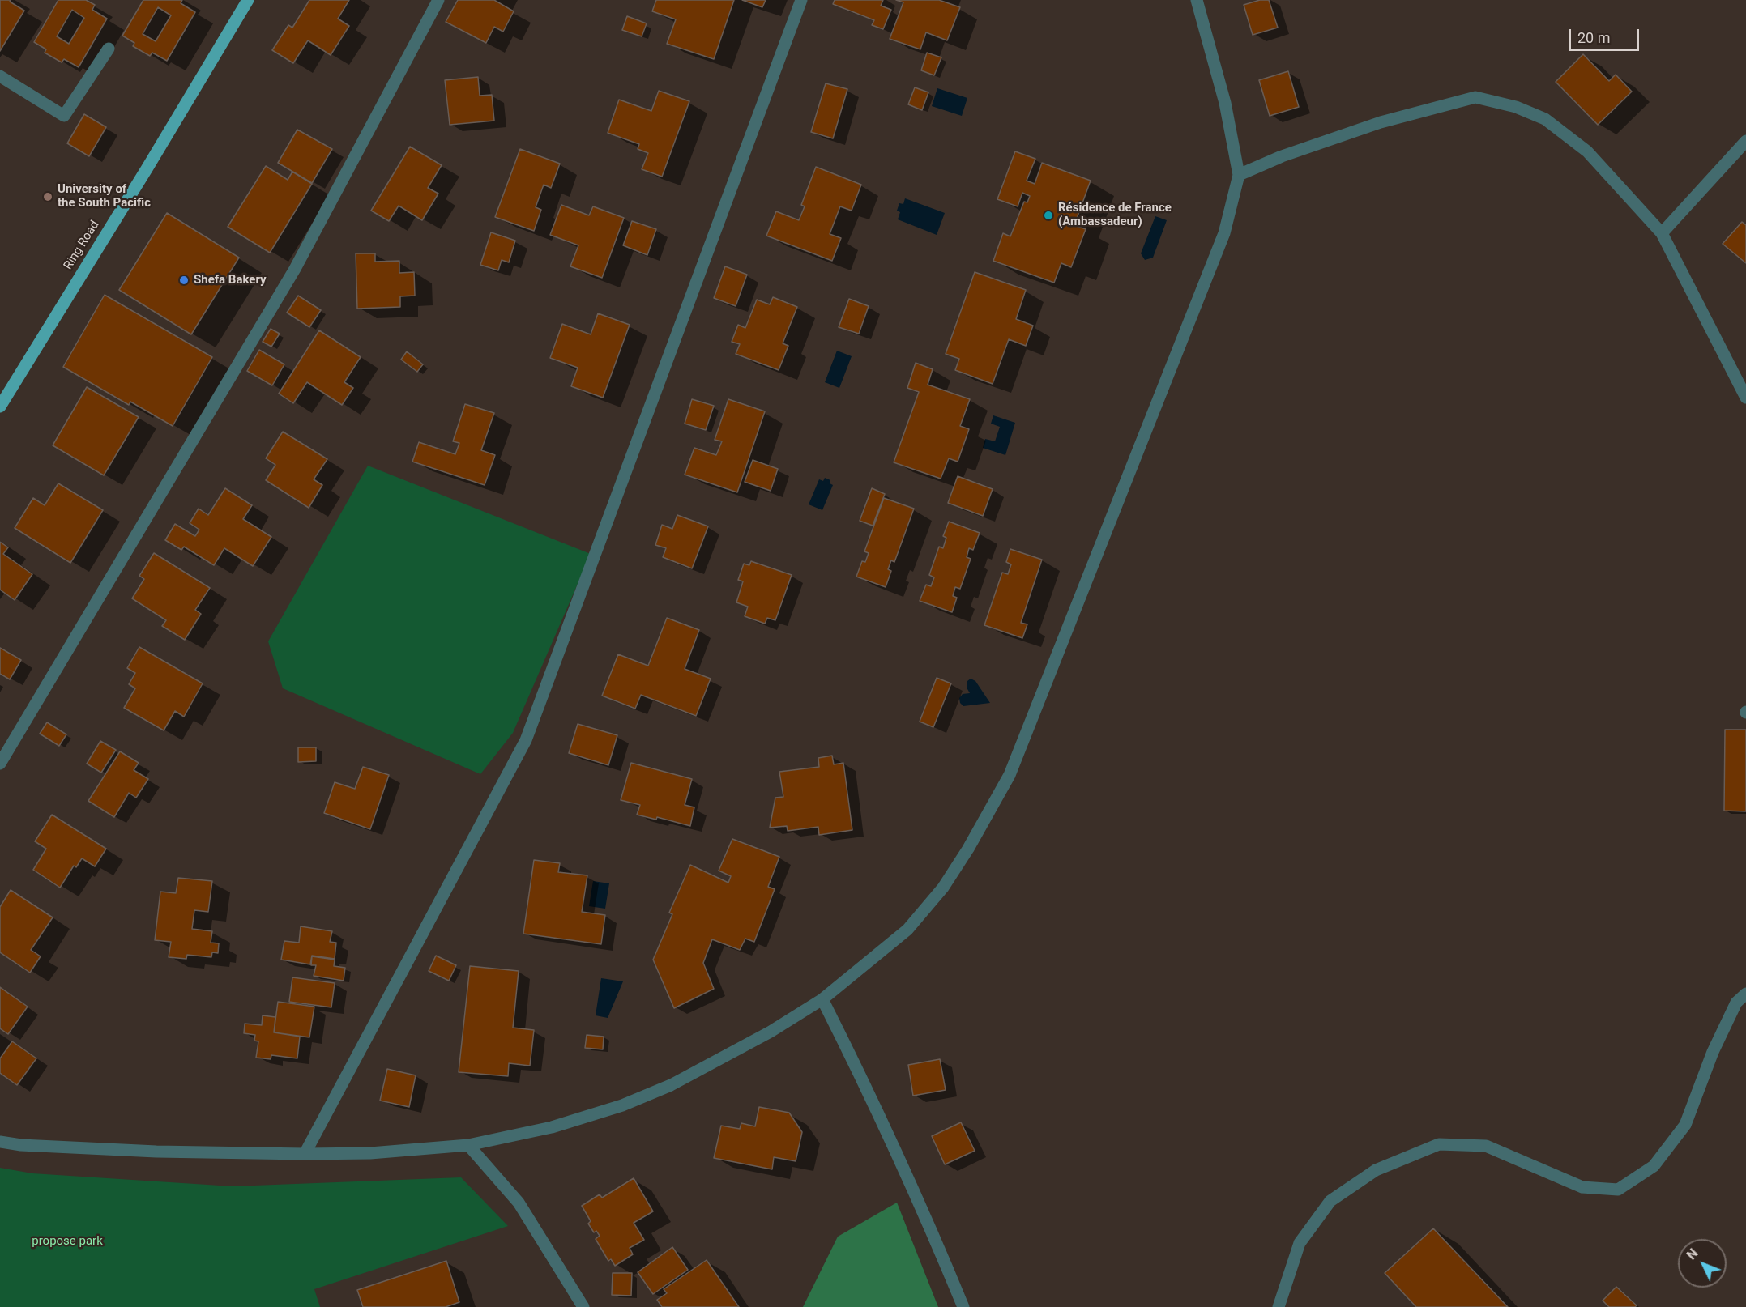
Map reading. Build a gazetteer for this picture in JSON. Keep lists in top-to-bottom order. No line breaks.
{"streets":{"main road":["Ring Road"]},"parks":["propose park"],"places":["University of the South Pacific","Résidence de France (Ambassadeur)","Shefa Bakery"],"scale_bar":"20 m","north":"top left"}
